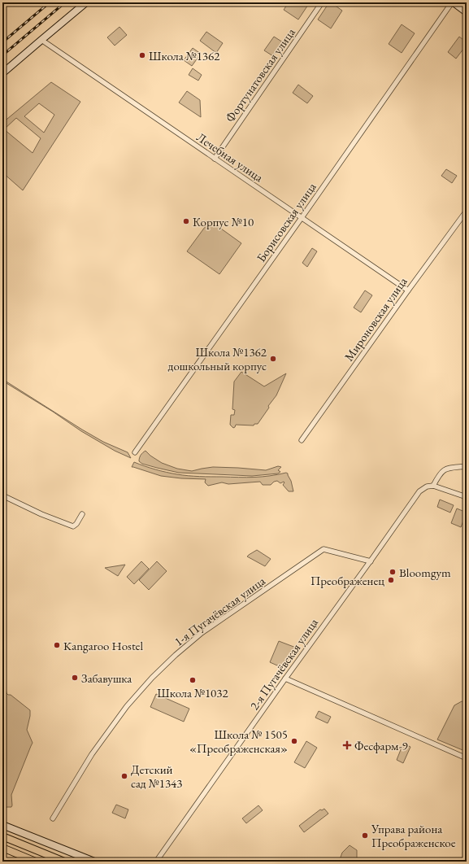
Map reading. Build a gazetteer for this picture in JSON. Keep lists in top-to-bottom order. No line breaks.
{"streets":{"street":["Фортунатовская улица","Лечебная улица","Борисовская улица","Мироновская улица","1-я Пугачёвская улица","2-я Пугачёвская улица"]},"crossings":[["Фортунатовская улица","Лечебная улица"],["Лечебная улица","Борисовская улица"],["Лечебная улица","Мироновская улица"],["1-я Пугачёвская улица","2-я Пугачёвская улица"]],"places":{"other":["Школа №1362","Корпус №10","Школа №1362 дошкольный корпус","Bloomgym","Преображенец","Kangaroo Hostel","Забавушка","Школа №1032","Школа № 1505 «Преображенская»","Детский сад №1343","Управа района Преображенское"],"health":["Фесфарм-9"]}}
